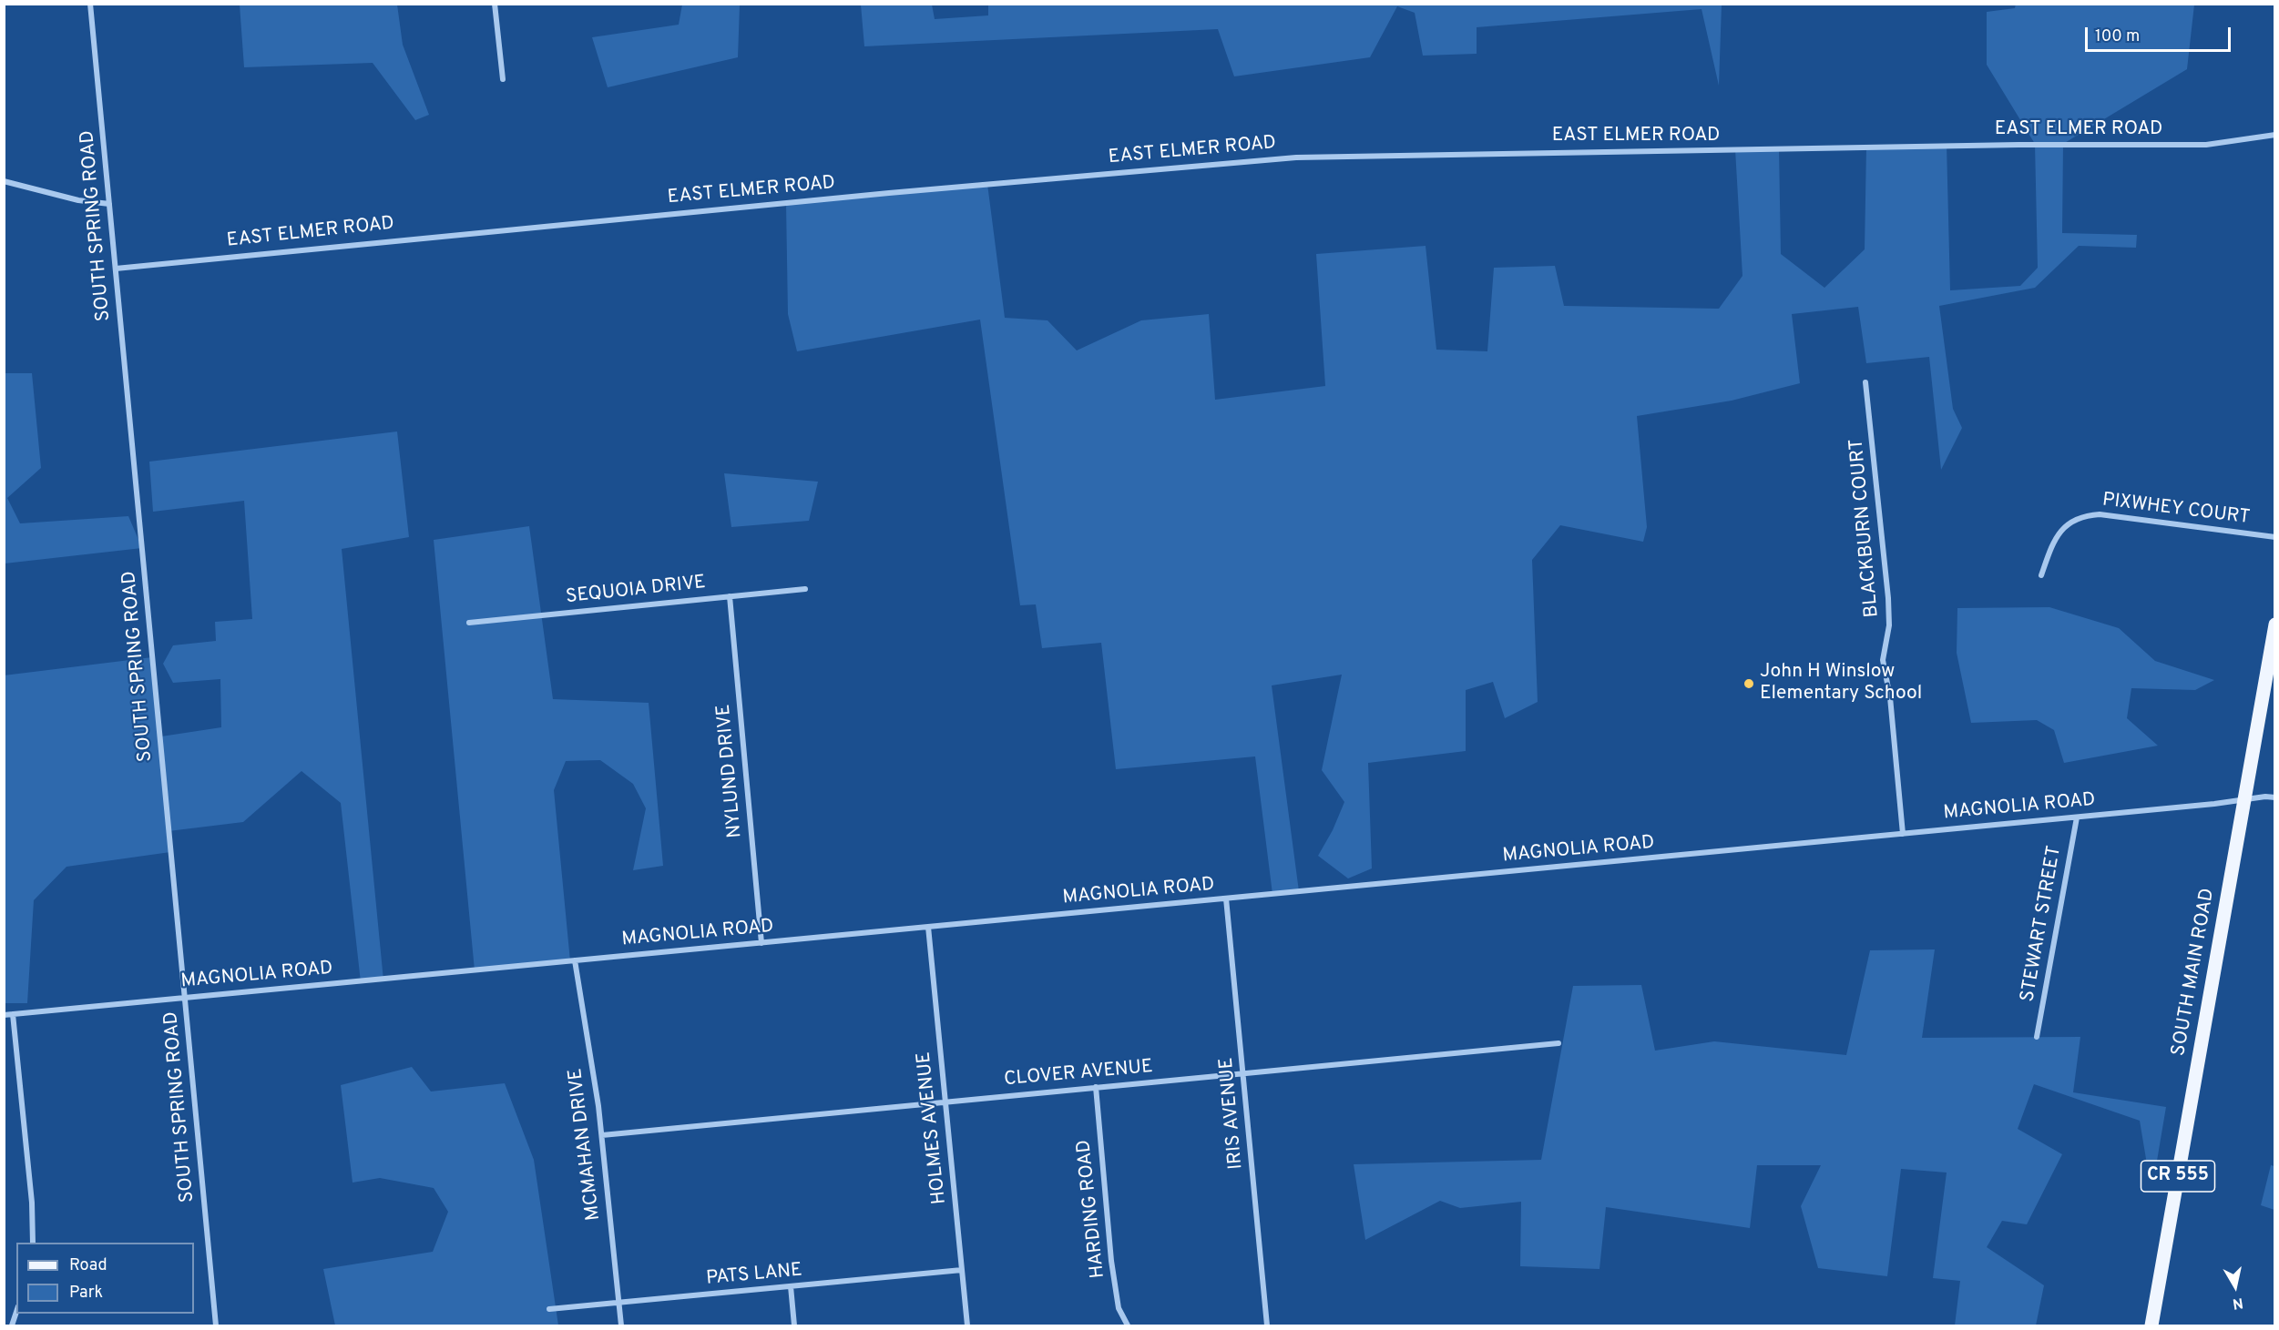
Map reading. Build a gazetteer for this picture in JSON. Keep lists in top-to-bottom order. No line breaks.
{"streets":{"main road":["SOUTH MAIN ROAD","CR 555"],"street":["EAST ELMER ROAD","SOUTH SPRING ROAD","PIXWHEY COURT","BLACKBURN COURT","SEQUOIA DRIVE","NYLUND DRIVE","MAGNOLIA ROAD","STEWART STREET","CLOVER AVENUE","IRIS AVENUE","HOLMES AVENUE","MCMAHAN DRIVE","HARDING ROAD","PATS LANE"]},"crossings":[["EAST ELMER ROAD","SOUTH SPRING ROAD"],["SOUTH SPRING ROAD","MAGNOLIA ROAD"],["BLACKBURN COURT","MAGNOLIA ROAD"],["SEQUOIA DRIVE","NYLUND DRIVE"],["NYLUND DRIVE","MAGNOLIA ROAD"],["MAGNOLIA ROAD","STEWART STREET"],["MAGNOLIA ROAD","SOUTH MAIN ROAD"],["MAGNOLIA ROAD","IRIS AVENUE"],["MAGNOLIA ROAD","HOLMES AVENUE"],["MAGNOLIA ROAD","MCMAHAN DRIVE"],["CLOVER AVENUE","IRIS AVENUE"],["CLOVER AVENUE","HOLMES AVENUE"],["CLOVER AVENUE","MCMAHAN DRIVE"],["CLOVER AVENUE","HARDING ROAD"],["HOLMES AVENUE","PATS LANE"],["MCMAHAN DRIVE","PATS LANE"]],"places":["John H Winslow Elementary School"],"legend":["Road","Park"],"scale_bar":"100 m","north":"bottom"}
